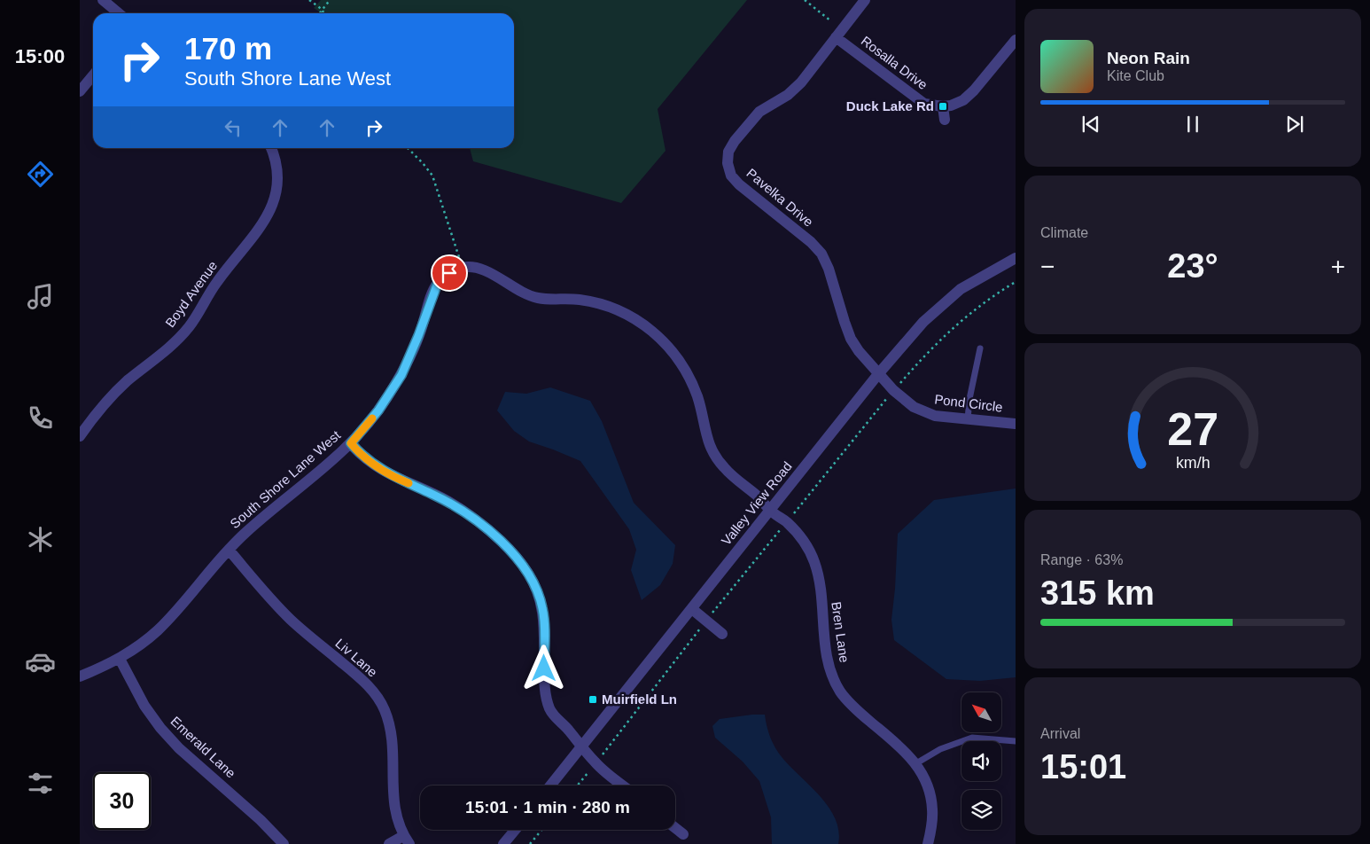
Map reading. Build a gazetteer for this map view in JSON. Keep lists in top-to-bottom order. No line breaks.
{"streets":{"street":["Rosalla Drive","Pavelka Drive","Boyd Avenue","Pond Circle","South Shore Lane West","Valley View Road","Bren Lane","Liv Lane","Emerald Lane"]},"crossings":[["Rosalla Drive","Pavelka Drive"],["Pavelka Drive","Pond Circle"],["Pavelka Drive","Valley View Road"],["Pond Circle","Valley View Road"],["South Shore Lane West","Liv Lane"],["South Shore Lane West","Emerald Lane"],["Valley View Road","Bren Lane"]],"places":{"transit":["Duck Lake Rd","Muirfield Ln"]},"north":"top left","page":{"tabs":"15:00","turn":["170 m","South Shore Lane West"],"song":["Neon Rain","Kite Club"],"tile":["Climate",["Range · 63%","315 km"],["Arrival","15:01"]],"heat":["−","23°","+"],"limit":"30","trip":"15:01 · 1 min · 280 m","gauge":["27","km/h"]}}
